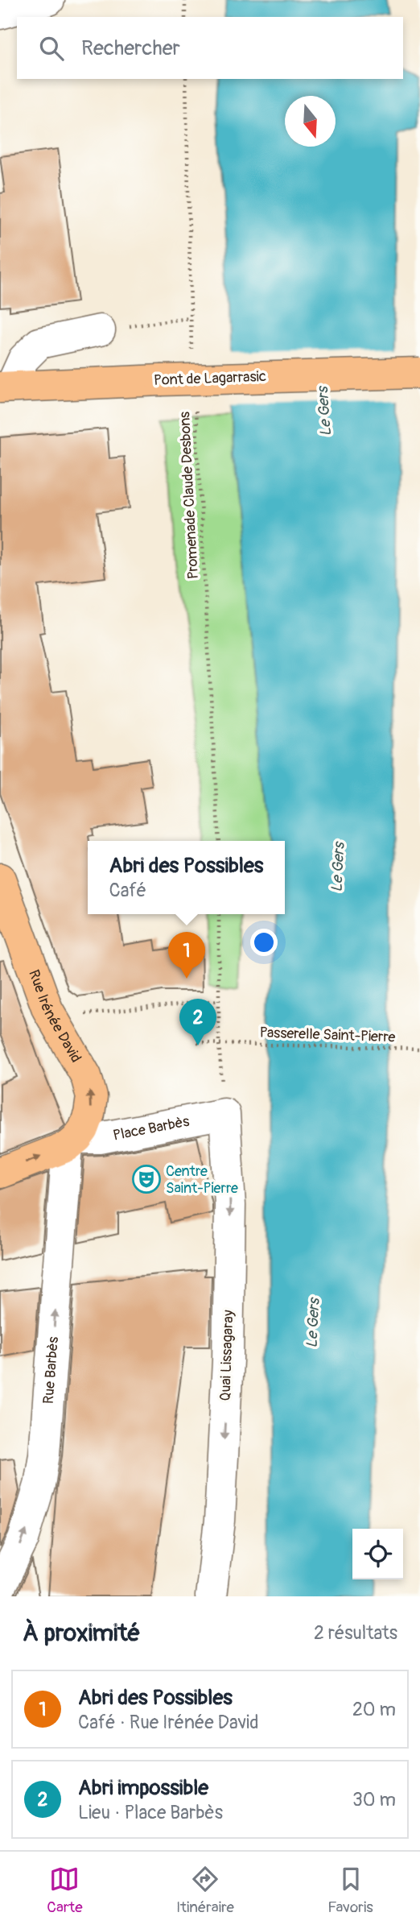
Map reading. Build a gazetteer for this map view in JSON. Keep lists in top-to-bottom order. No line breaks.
{"streets":{"main road":["Pont de Lagarrasic","Rue Irénée David"],"street":["Place Barbès","Quai Lissagaray","Rue Barbès"],"path":["Promenade Claude Desbons","Passerelle Saint-Pierre"]},"crossings":[["Rue Irénée David","Place Barbès"],["Rue Irénée David","Rue Barbès"],["Place Barbès","Quai Lissagaray"],["Place Barbès","Rue Barbès"]],"one_way":["Rue Irénée David","Quai Lissagaray","Rue Barbès"],"water":["Le Gers"],"places":{"theatre":["Centre Saint-Pierre"]},"north":"bottom","page":{"search":"Rechercher","popup":["Abri des Possibles","Café"],"pins":["1","2"],"heading":["À proximité","2 résultats"],"list":[{"mark":"1","name":"Abri des Possibles","note":"Café · Rue Irénée David","value":"20 m"},{"mark":"2","name":"Abri impossible","note":"Lieu · Place Barbès","value":"30 m"}],"nav":["Carte","Itinéraire","Favoris"]}}
